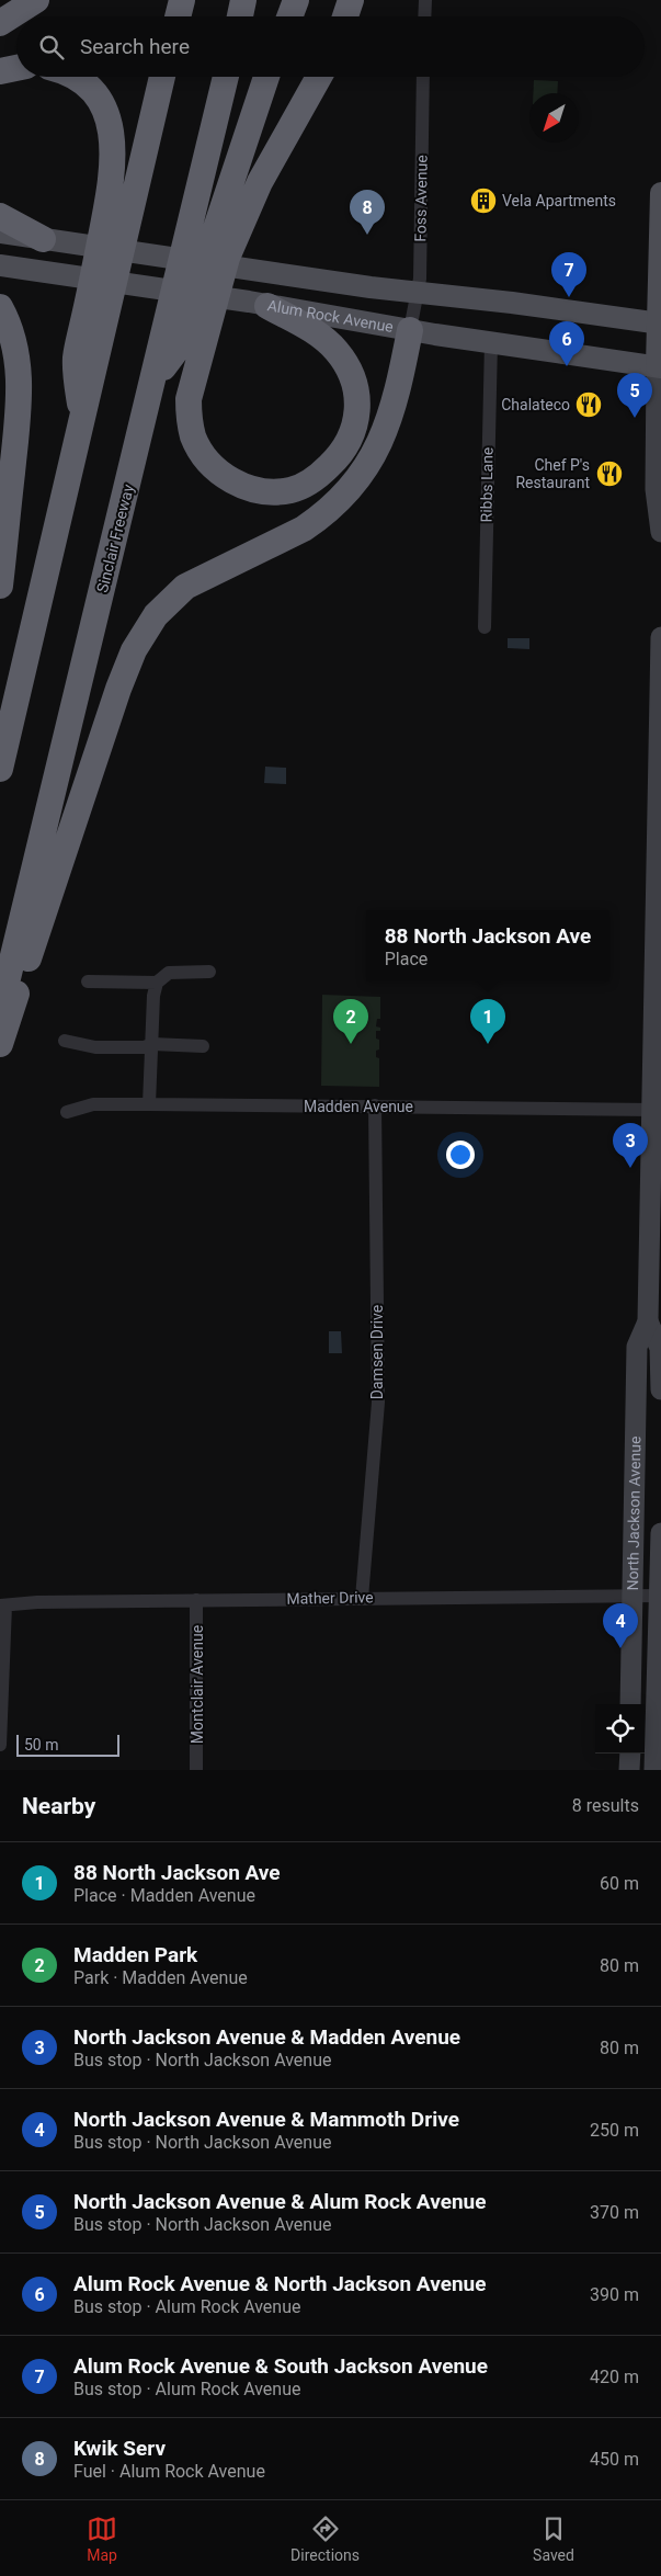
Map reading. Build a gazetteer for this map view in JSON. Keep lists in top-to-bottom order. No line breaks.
{"streets":{"highway":["Sinclair Freeway"],"main road":["Alum Rock Avenue","North Jackson Avenue"],"street":["Foss Avenue","Ribbs Lane","Madden Avenue","Damsen Drive","Mather Drive","Montclair Avenue"]},"crossings":[["Foss Avenue","Alum Rock Avenue"],["Alum Rock Avenue","Ribbs Lane"],["Madden Avenue","Damsen Drive"],["Madden Avenue","North Jackson Avenue"],["Damsen Drive","Mather Drive"],["North Jackson Avenue","Mather Drive"],["Mather Drive","Montclair Avenue"]],"places":{"building":["Vela Apartments"],"restaurant":["Chalateco","Chef P's Restaurant"]},"scale_bar":"50 m","north":"bottom left","page":{"search":"Search here","pins":["8","7","6","5","1","2","3","4"],"popup":["88 North Jackson Ave","Place"],"scale":"50 m","heading":["Nearby","8 results"],"list":[{"mark":"1","name":"88 North Jackson Ave","note":"Place · Madden Avenue","value":"60 m"},{"mark":"2","name":"Madden Park","note":"Park · Madden Avenue","value":"80 m"},{"mark":"3","name":"North Jackson Avenue & Madden Avenue","note":"Bus stop · North Jackson Avenue","value":"80 m"},{"mark":"4","name":"North Jackson Avenue & Mammoth Drive","note":"Bus stop · North Jackson Avenue","value":"250 m"},{"mark":"5","name":"North Jackson Avenue & Alum Rock Avenue","note":"Bus stop · North Jackson Avenue","value":"370 m"},{"mark":"6","name":"Alum Rock Avenue & North Jackson Avenue","note":"Bus stop · Alum Rock Avenue","value":"390 m"},{"mark":"7","name":"Alum Rock Avenue & South Jackson Avenue","note":"Bus stop · Alum Rock Avenue","value":"420 m"},{"mark":"8","name":"Kwik Serv","note":"Fuel · Alum Rock Avenue","value":"450 m"}],"nav":["Map","Directions","Saved"]}}
